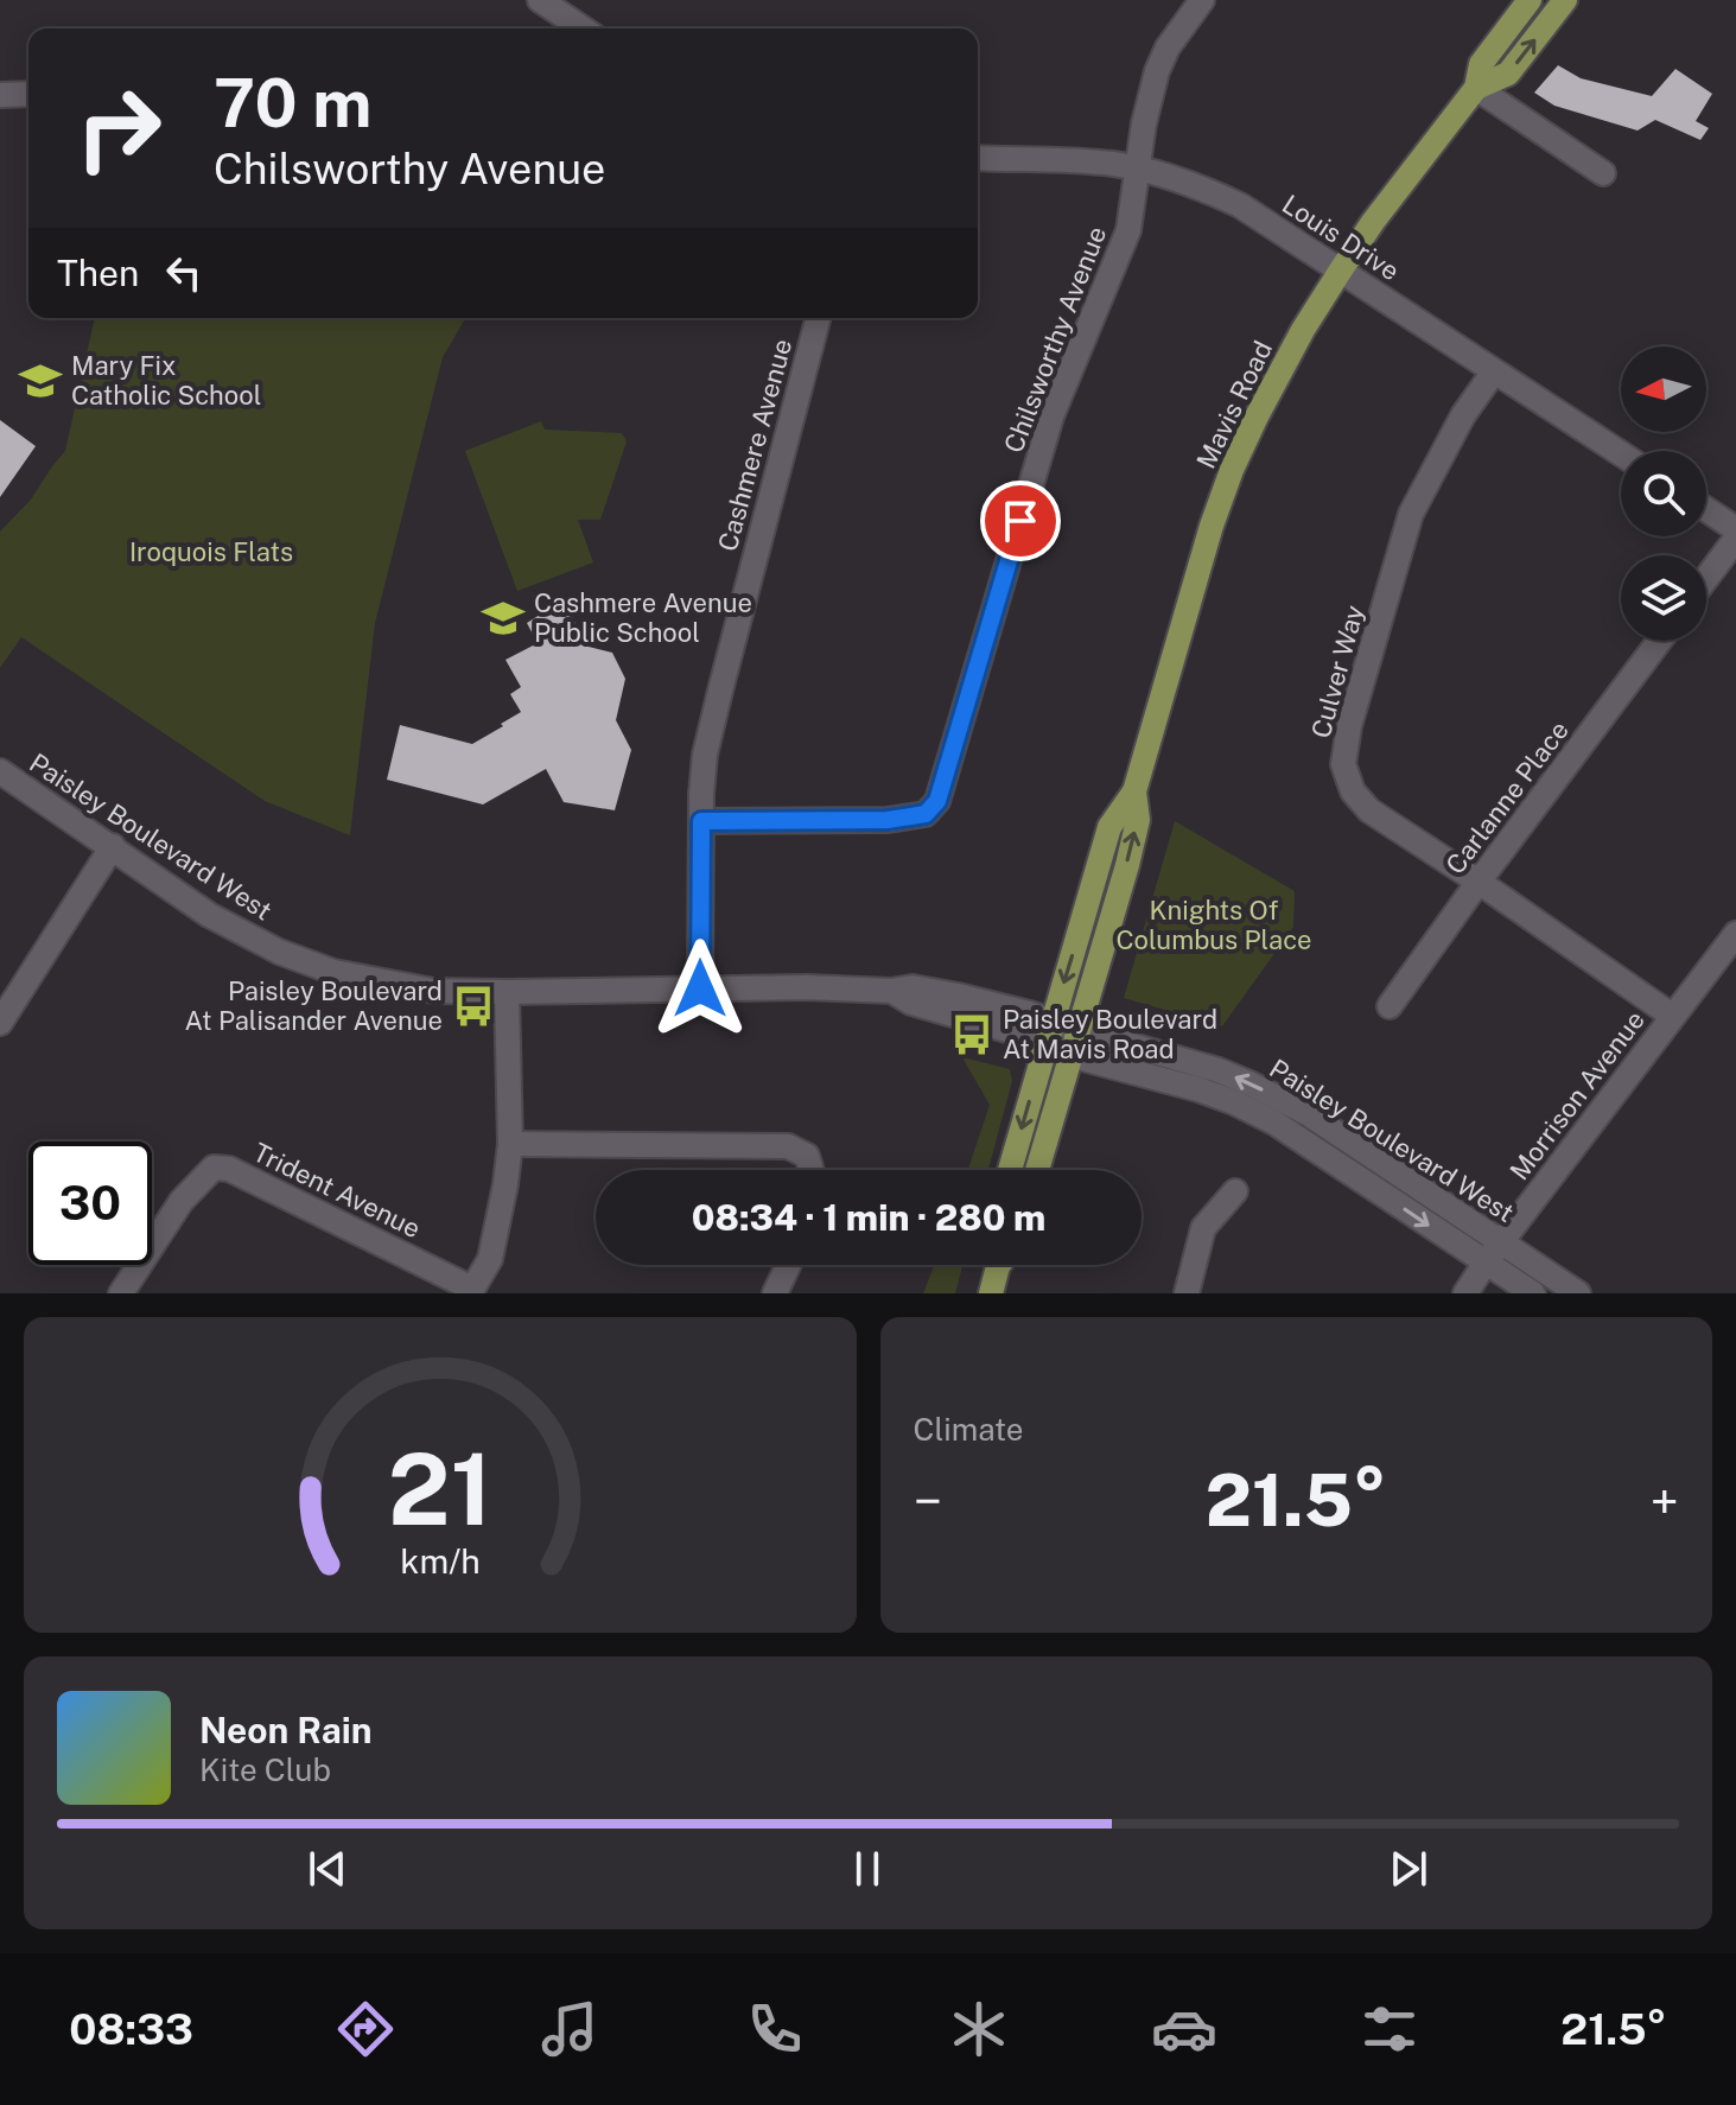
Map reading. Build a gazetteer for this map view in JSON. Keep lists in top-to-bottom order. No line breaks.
{"streets":{"main road":["Mavis Road"],"street":["Louis Drive","Chilsworthy Avenue","Cashmere Avenue","Culver Way","Carlanne Place","Paisley Boulevard West","Morrison Avenue","Trident Avenue"]},"crossings":[["Louis Drive","Chilsworthy Avenue"],["Louis Drive","Mavis Road"],["Louis Drive","Culver Way"],["Chilsworthy Avenue","Cashmere Avenue"],["Mavis Road","Paisley Boulevard West"],["Cashmere Avenue","Paisley Boulevard West"],["Culver Way","Carlanne Place"],["Culver Way","Morrison Avenue"],["Paisley Boulevard West","Morrison Avenue"]],"parks":["Iroquois Flats","Knights Of Columbus Place"],"places":{"school or university":["Mary Fix Catholic School","Cashmere Avenue Public School"],"bus stop":["Paisley Boulevard At Palisander Avenue","Paisley Boulevard At Mavis Road"]},"north":"left","page":{"turn":["70 m","Chilsworthy Avenue"],"then":"Then","limit":"30","trip":"08:34 · 1 min · 280 m","tile":"Climate","heat":["−","21.5°","+"],"song":["Neon Rain","Kite Club"],"tabs":["08:33","21.5°"],"gauge":["21","km/h"]}}
